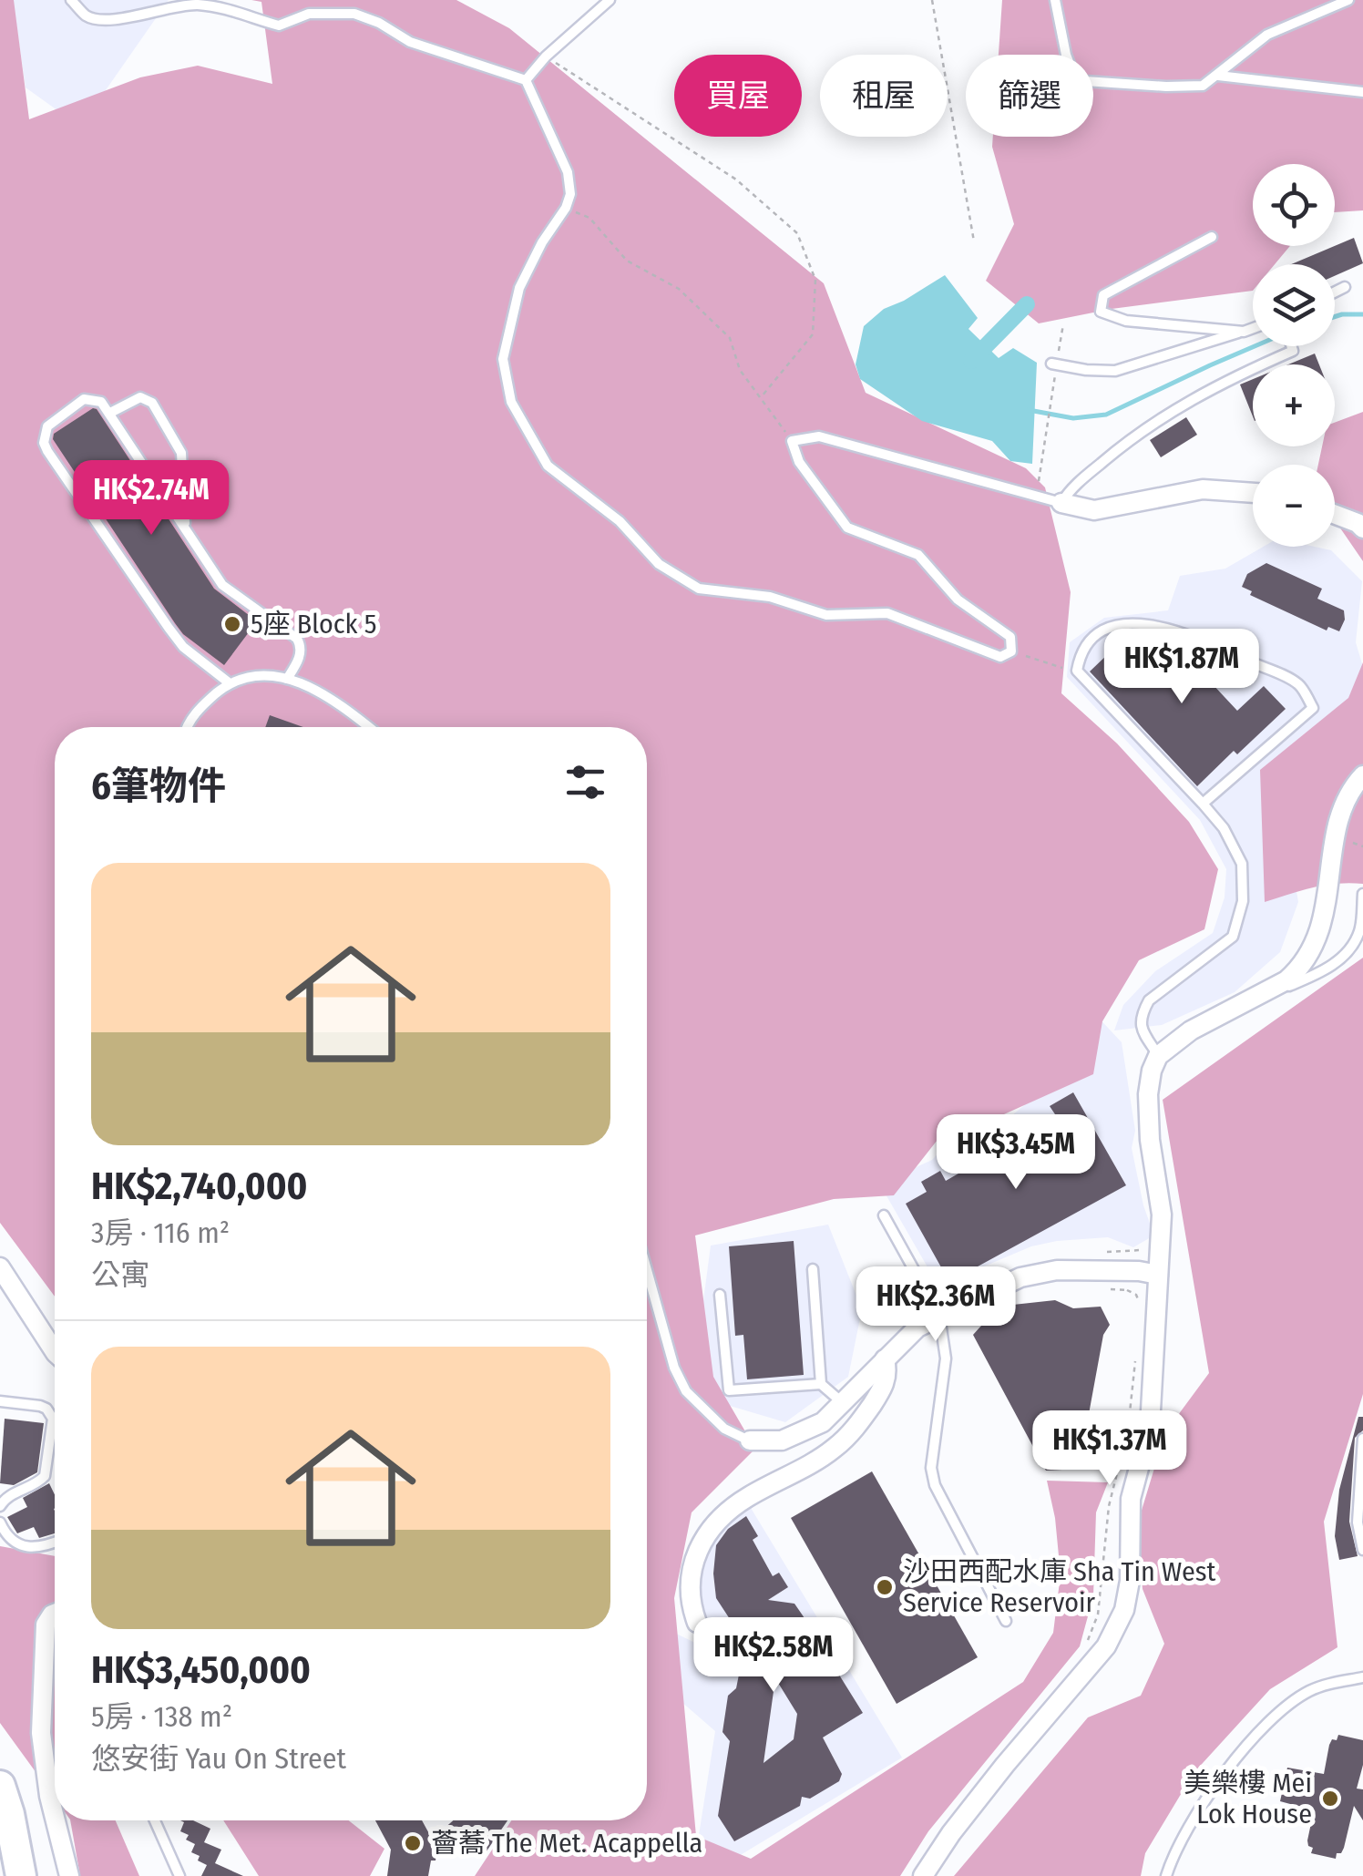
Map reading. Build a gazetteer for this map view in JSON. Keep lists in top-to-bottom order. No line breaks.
{"places":["5座 Block 5","沙田西配水庫 Sha Tin West Service Reservoir","美樂樓 Mei Lok House","薈蕎 The Met. Acappella"],"page":{"chip":["買屋","租屋","篩選"],"map_buttons":["+","−"],"price":["HK$2.74M","HK$1.87M","HK$3.45M","HK$2.36M","HK$1.37M","HK$2.58M"],"heading":"6筆物件","list":[{"name":"HK$2,740,000","note":"3房 · 116 m² · 公寓"},{"name":"HK$3,450,000","note":"5房 · 138 m² · 悠安街 Yau On Street"}]}}
